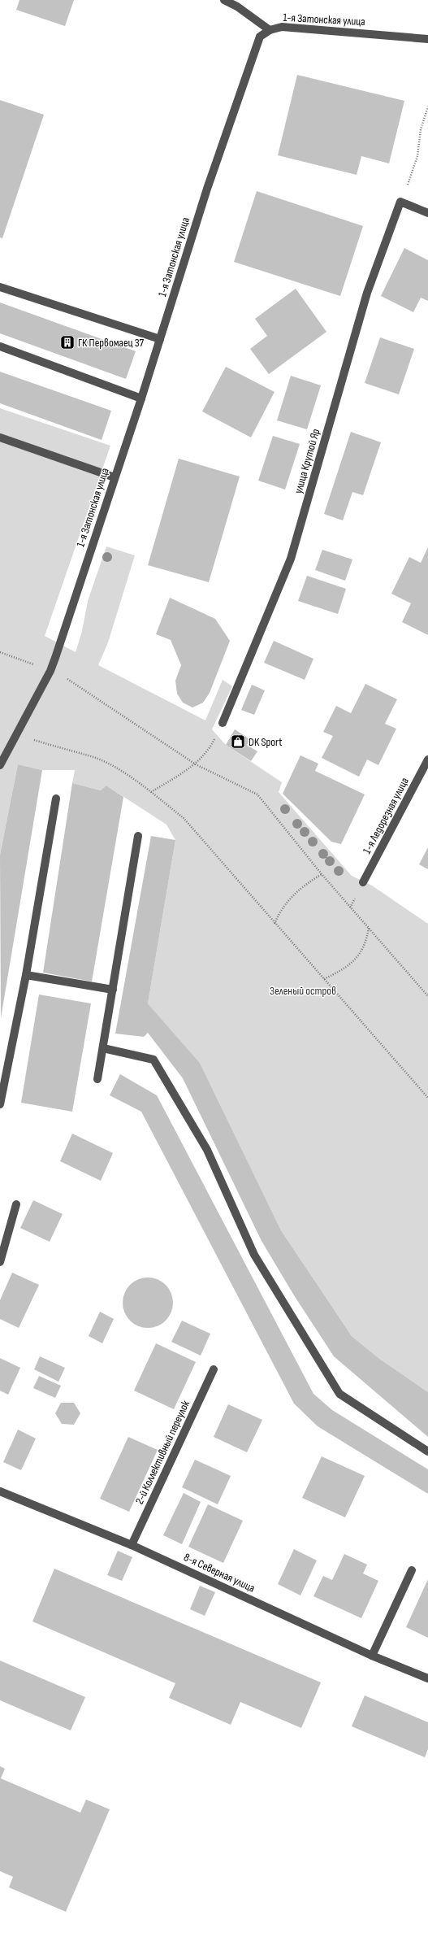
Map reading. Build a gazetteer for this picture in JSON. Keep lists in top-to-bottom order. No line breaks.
{"streets":{"street":["1-я Затонская улица","улица Крутой Яр","1-я Ледорезная улица","2-й Коллективный переулок","8-я Северная улица"]},"crossings":[["2-й Коллективный переулок","8-я Северная улица"]],"parks":["Зеленый остров"],"places":{"building":["ГК Первомаец 37"],"shop":["DK Sport"]}}
